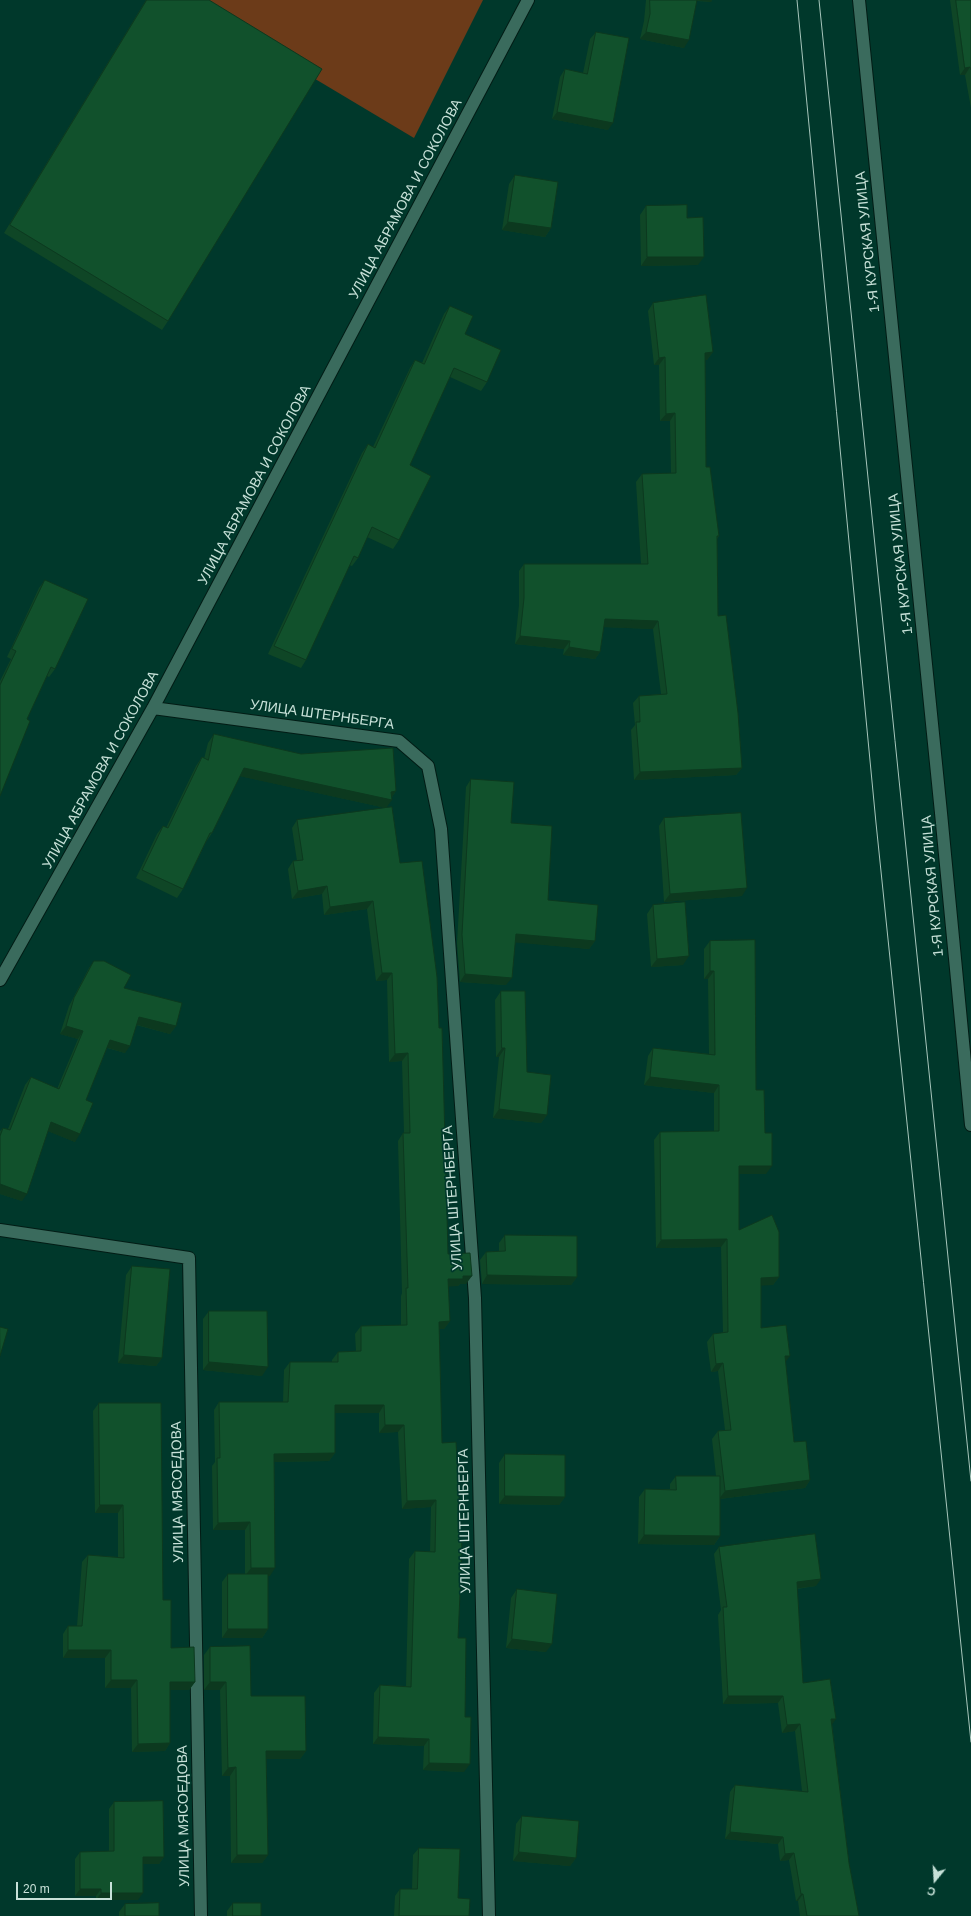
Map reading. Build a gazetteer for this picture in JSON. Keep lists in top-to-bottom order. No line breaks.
{"streets":{"street":["УЛИЦА АБРАМОВА И СОКОЛОВА","1-Я КУРСКАЯ УЛИЦА","УЛИЦА ШТЕРНБЕРГА","УЛИЦА МЯСОЕДОВА"]},"crossings":[["УЛИЦА АБРАМОВА И СОКОЛОВА","УЛИЦА ШТЕРНБЕРГА"]],"scale_bar":"20 m","north":"bottom"}
